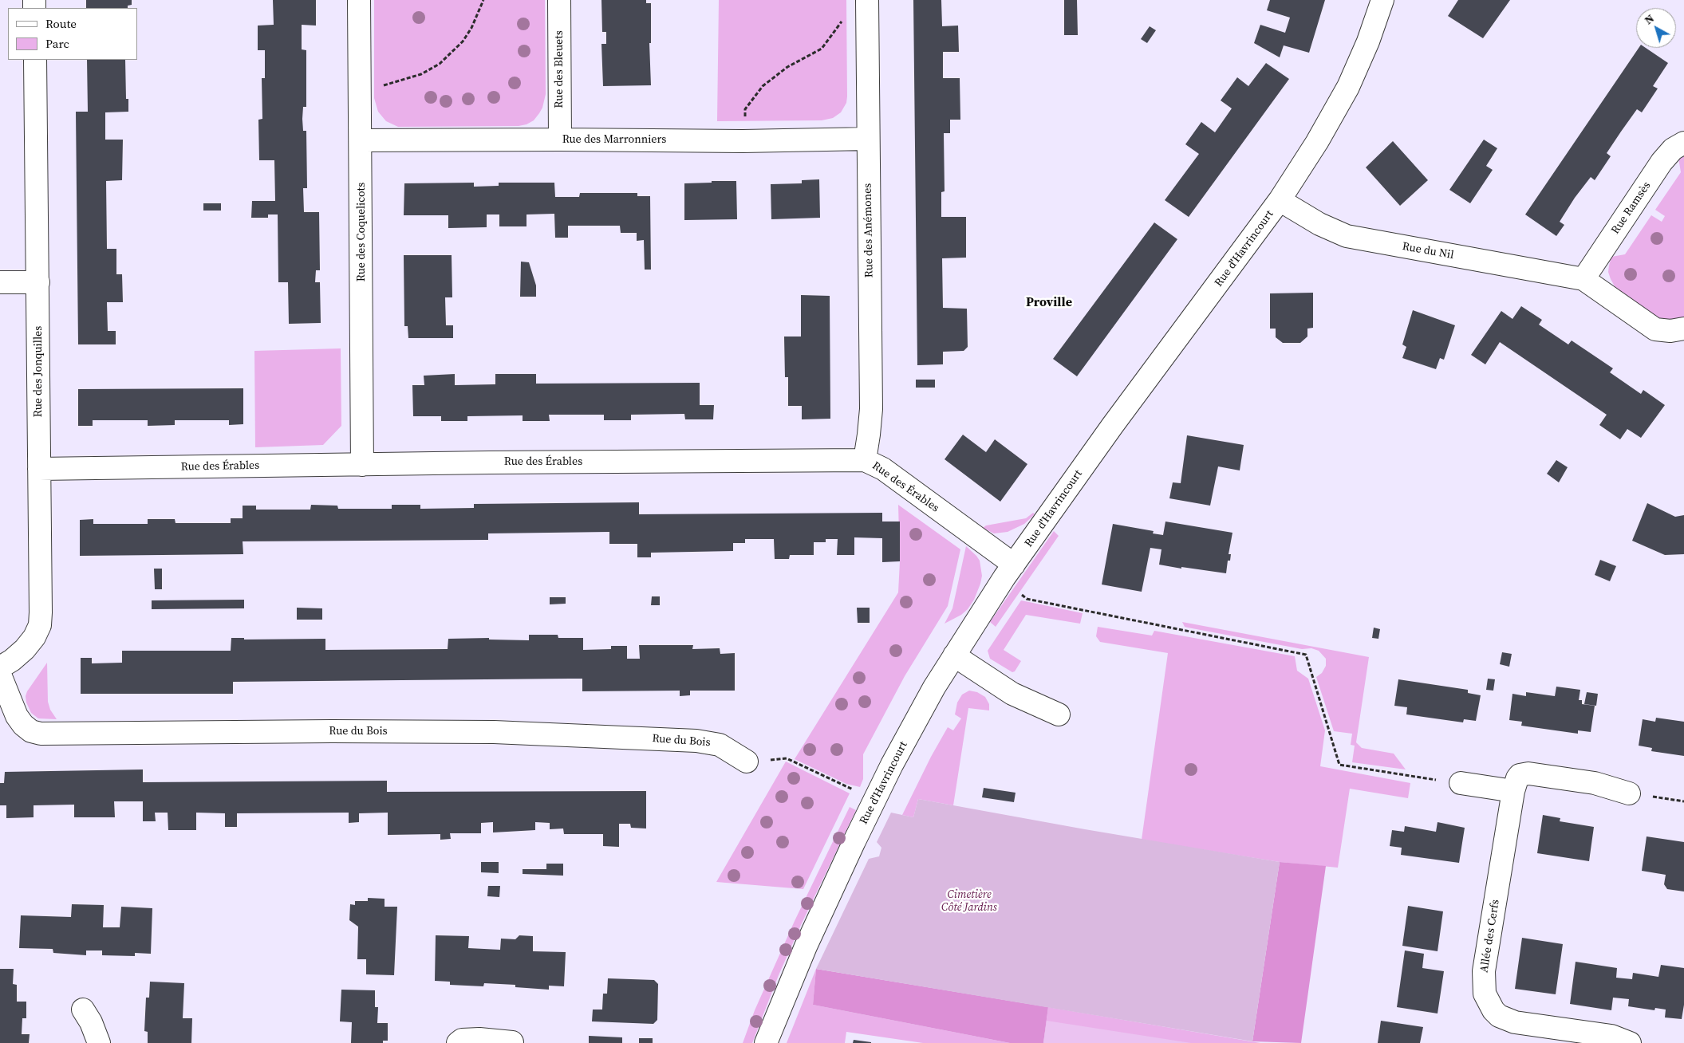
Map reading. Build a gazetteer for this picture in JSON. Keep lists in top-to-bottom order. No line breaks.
{"streets":{"street":["Rue des Bleuets","Rue des Marronniers","Rue Ramsès","Rue des Anémones","Rue des Coquelicots","Rue d'Havrincourt","Rue du Nil","Rue des Jonquilles","Rue des Érables","Rue du Bois","Allée des Cerfs"]},"crossings":[["Rue des Bleuets","Rue des Marronniers"],["Rue des Marronniers","Rue des Anémones"],["Rue des Marronniers","Rue des Coquelicots"],["Rue Ramsès","Rue du Nil"],["Rue des Anémones","Rue des Érables"],["Rue des Coquelicots","Rue des Érables"],["Rue d'Havrincourt","Rue du Nil"],["Rue d'Havrincourt","Rue des Érables"],["Rue des Jonquilles","Rue des Érables"]],"districts":["Proville"],"parks":["Cimetière Côté Jardins"],"legend":["Route","Parc"],"north":"top left"}
